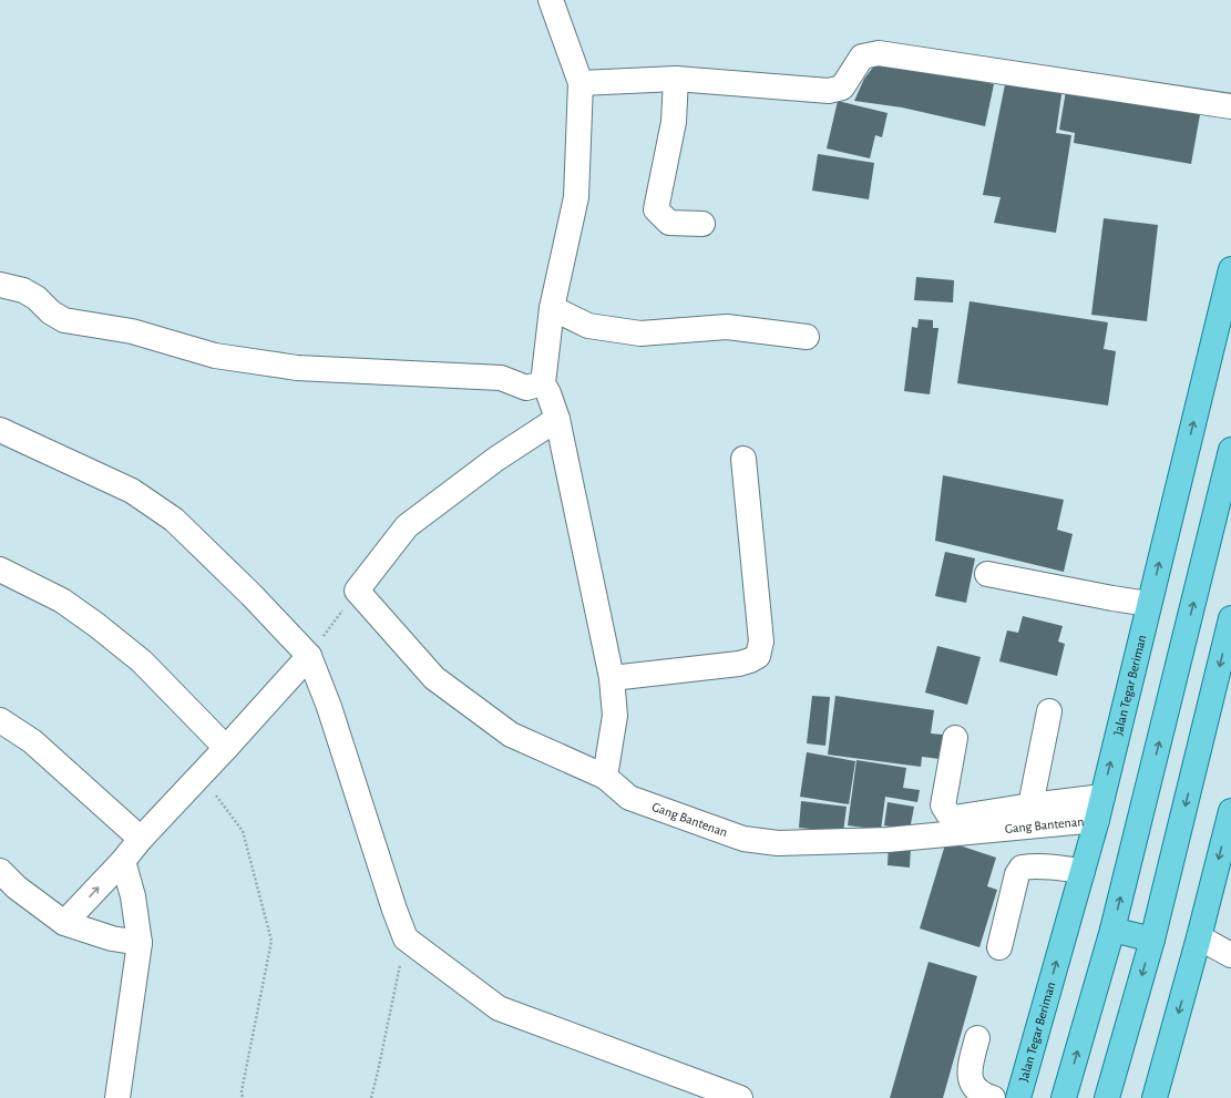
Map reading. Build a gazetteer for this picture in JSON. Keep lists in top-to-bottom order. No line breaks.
{"streets":{"main road":["Jalan Tegar Beriman"],"street":["Gang Bantenan"]},"crossings":[["Jalan Tegar Beriman","Gang Bantenan"]]}
